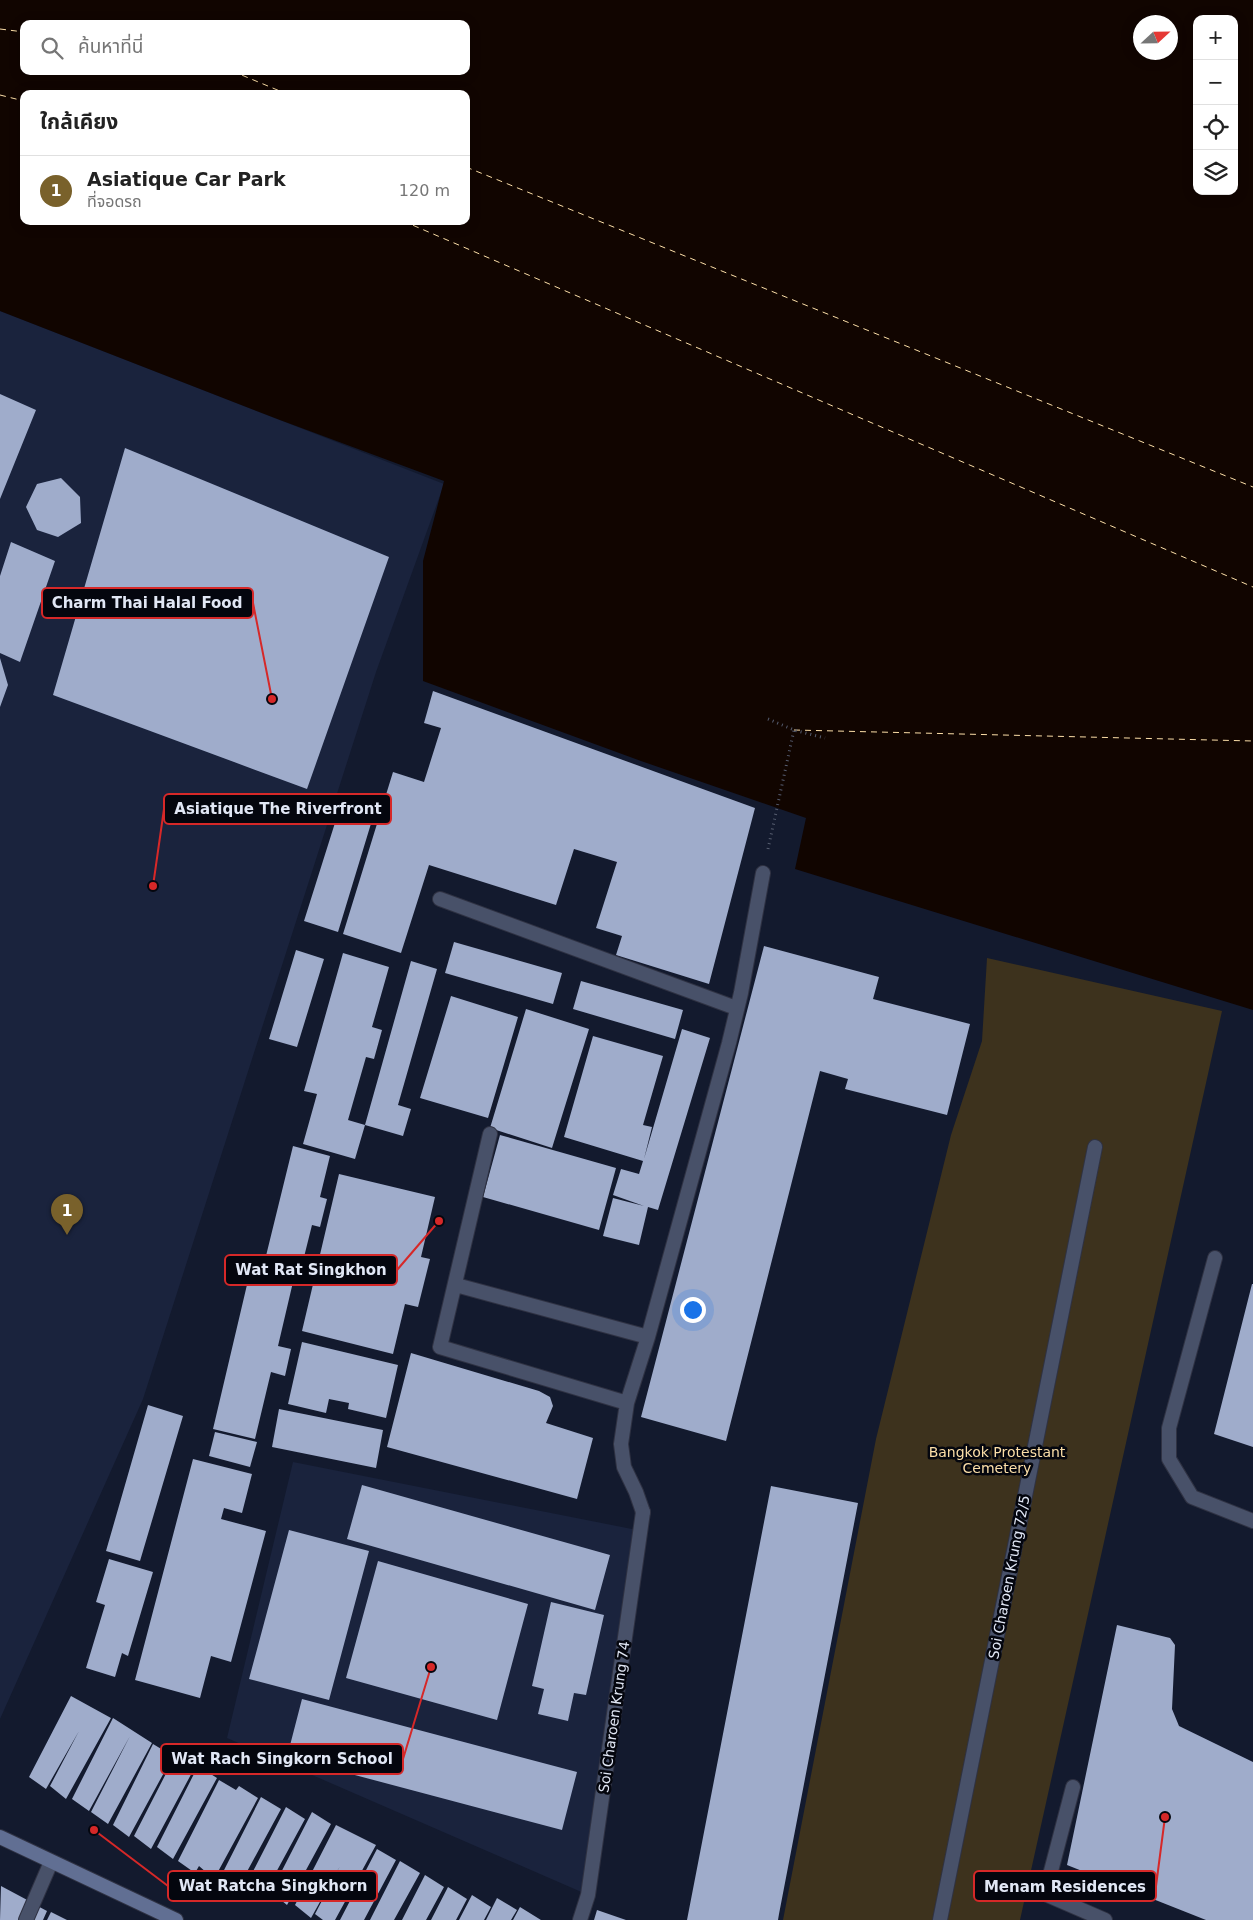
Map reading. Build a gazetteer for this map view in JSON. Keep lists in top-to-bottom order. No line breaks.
{"streets":{"street":["Soi Charoen Krung 72/5","Soi Charoen Krung 74"]},"parks":["Bangkok Protestant Cemetery"],"places":["Charm Thai Halal Food","Asiatique The Riverfront","Wat Rat Singkhon","Wat Rach Singkorn School","Menam Residences","Wat Ratcha Singkhorn"],"north":"right","page":{"map_buttons":["+","−"],"search":"ค้นหาที่นี่","heading":"ใกล้เคียง","list":[{"mark":"1","name":"Asiatique Car Park","note":"ที่จอดรถ","value":"120 m"}],"pins":"1"}}
